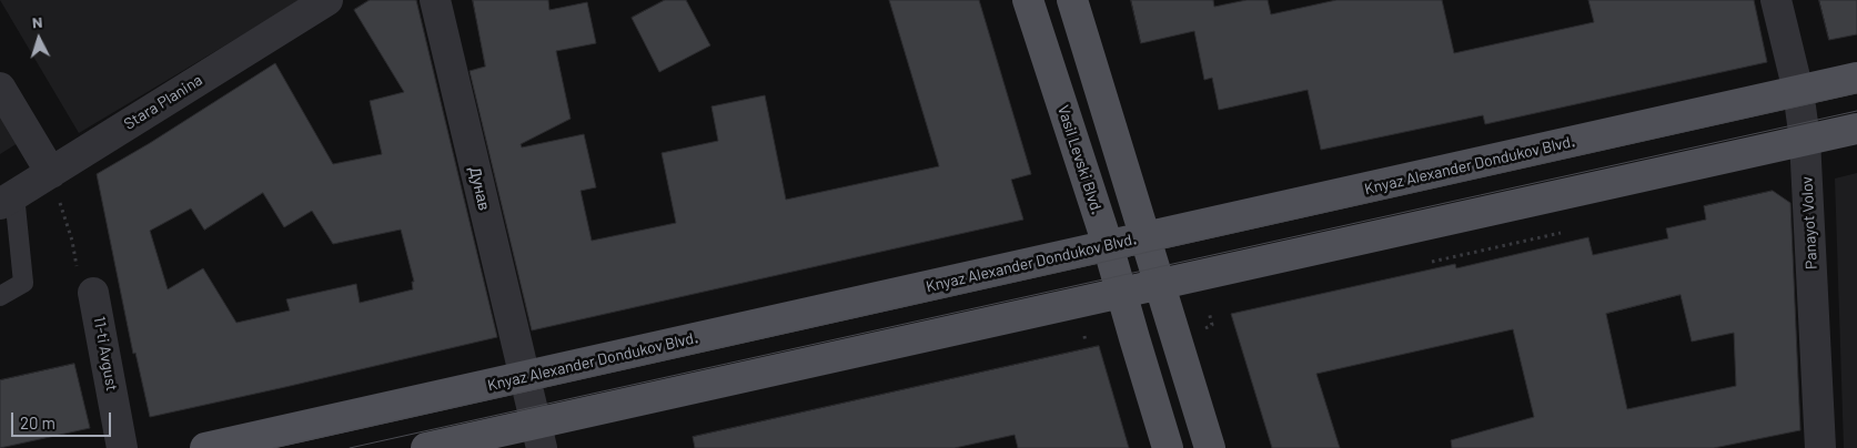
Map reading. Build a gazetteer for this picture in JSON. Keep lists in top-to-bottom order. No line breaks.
{"streets":{"main road":["Vasil Levski Blvd.","Knyaz Alexander Dondukov Blvd."],"street":["Stara Planina","Дунав","Panayot Volov","11-ti Avgust"]},"crossings":[["Vasil Levski Blvd.","Knyaz Alexander Dondukov Blvd."],["Knyaz Alexander Dondukov Blvd.","Дунав"],["Knyaz Alexander Dondukov Blvd.","Panayot Volov"]],"scale_bar":"20 m","north":"top"}
